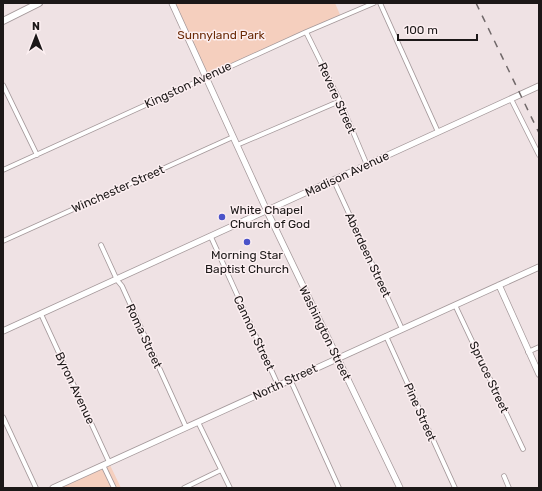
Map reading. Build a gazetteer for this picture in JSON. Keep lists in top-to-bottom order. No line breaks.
{"streets":{"street":["Kingston Avenue","Revere Street","Madison Avenue","Winchester Street","Aberdeen Street","Cannon Street","Washington Street","Roma Street","Spruce Street","North Street","Byron Avenue","Pine Street"]},"crossings":[["Kingston Avenue","Revere Street"],["Kingston Avenue","Washington Street"],["Revere Street","Madison Avenue"],["Madison Avenue","Aberdeen Street"],["Madison Avenue","Cannon Street"],["Madison Avenue","Washington Street"],["Madison Avenue","Roma Street"],["Madison Avenue","Byron Avenue"],["Winchester Street","Washington Street"],["Aberdeen Street","North Street"],["Cannon Street","North Street"],["Washington Street","North Street"],["Roma Street","North Street"],["Spruce Street","North Street"],["North Street","Byron Avenue"],["North Street","Pine Street"]],"parks":["Sunnyland Park"],"places":["White Chapel Church of God","Morning Star Baptist Church"],"scale_bar":"100 m","north":"top"}
